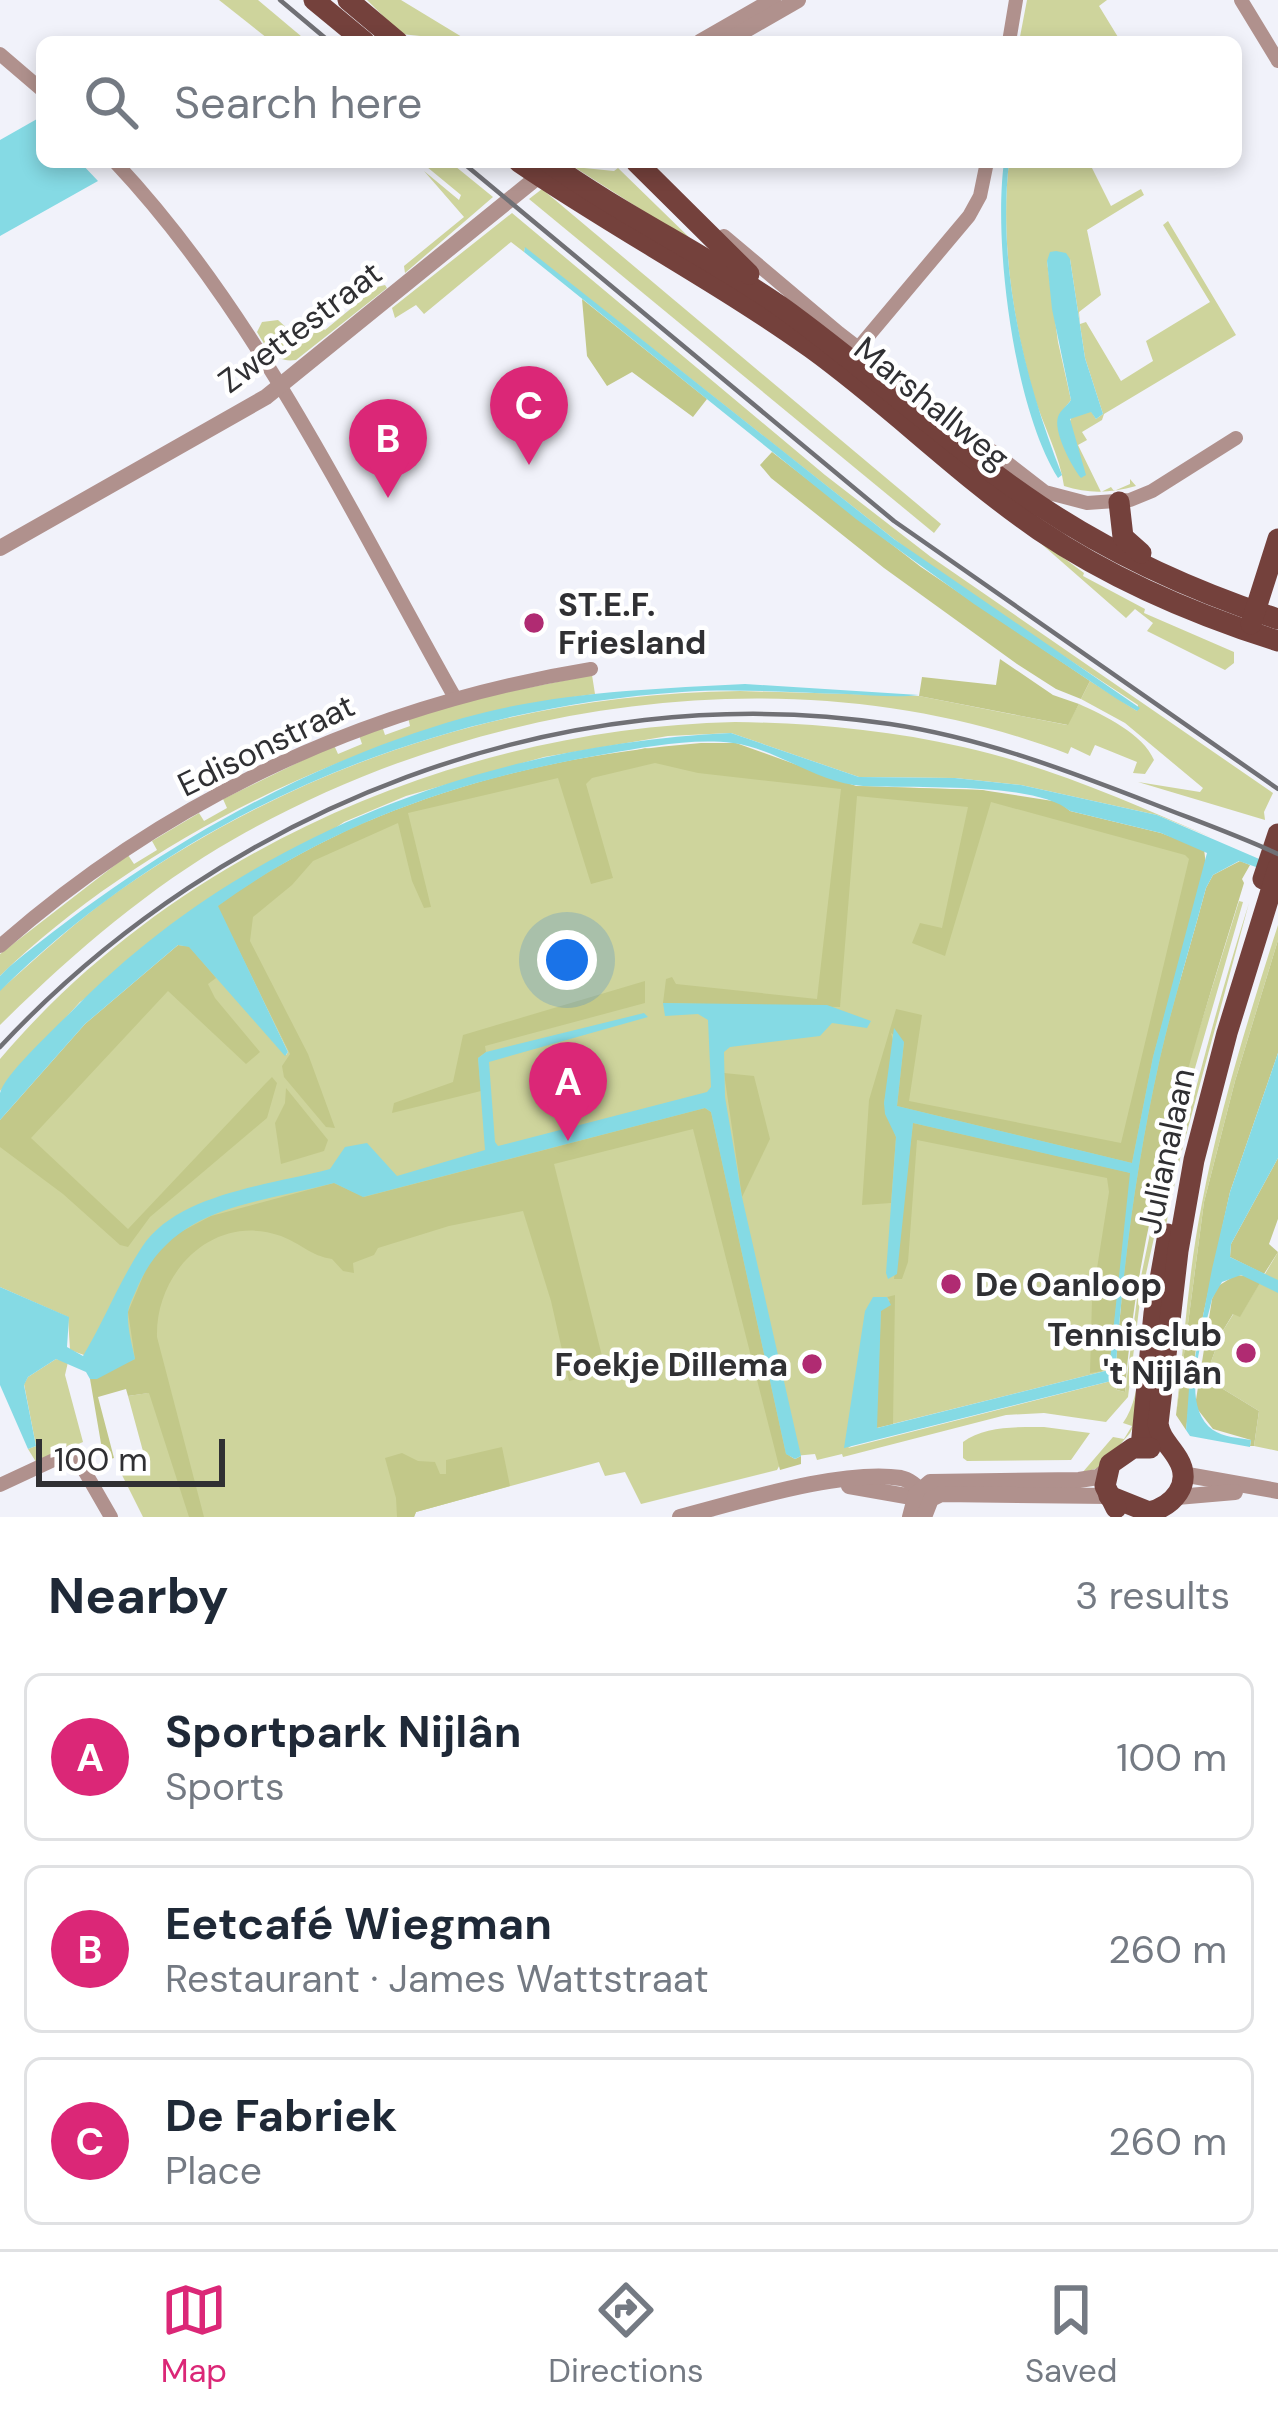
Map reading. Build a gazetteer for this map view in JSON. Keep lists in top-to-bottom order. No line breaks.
{"streets":{"main road":["Marshallweg","Julianalaan"],"street":["Zwettestraat","Edisonstraat"]},"crossings":[["Zwettestraat","Marshallweg"]],"places":["ST.E.F. Friesland","De Oanloop","Tennisclub 't Nijlân","Foekje Dillema"],"scale_bar":"100 m","page":{"search":"Search here","pins":["C","B","A"],"scale":"100 m","heading":["Nearby","3 results"],"list":[{"mark":"A","name":"Sportpark Nijlân","note":"Sports","value":"100 m"},{"mark":"B","name":"Eetcafé Wiegman","note":"Restaurant · James Wattstraat","value":"260 m"},{"mark":"C","name":"De Fabriek","note":"Place","value":"260 m"}],"nav":["Map","Directions","Saved"]}}
